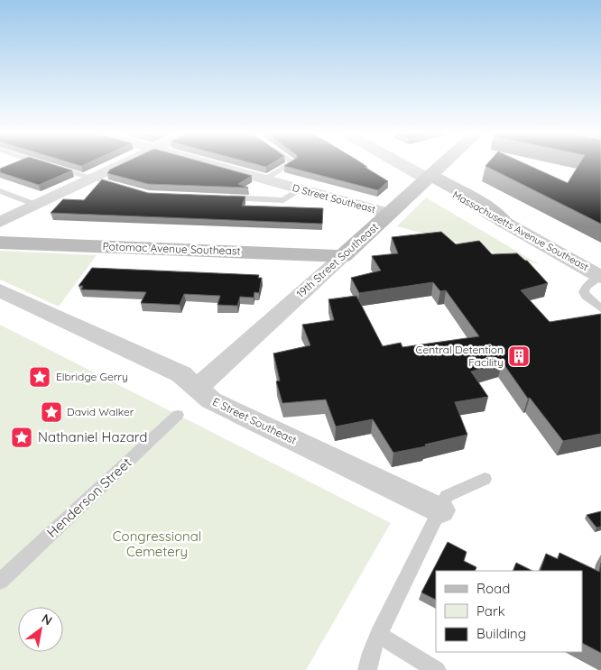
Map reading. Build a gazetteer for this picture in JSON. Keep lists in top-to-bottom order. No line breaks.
{"streets":{"main road":["Potomac Avenue Southeast","19th Street Southeast"],"street":["D Street Southeast","Massachusetts Avenue Southeast","E Street Southeast"],"lane":["Henderson Street"]},"crossings":[["D Street Southeast","19th Street Southeast"],["Potomac Avenue Southeast","19th Street Southeast"],["19th Street Southeast","E Street Southeast"]],"parks":["Congressional Cemetery"],"places":{"building":["Central Detention Facility"],"place":["Elbridge Gerry","David Walker","Nathaniel Hazard"]},"legend":["Road","Park","Building"],"north":"top right"}
